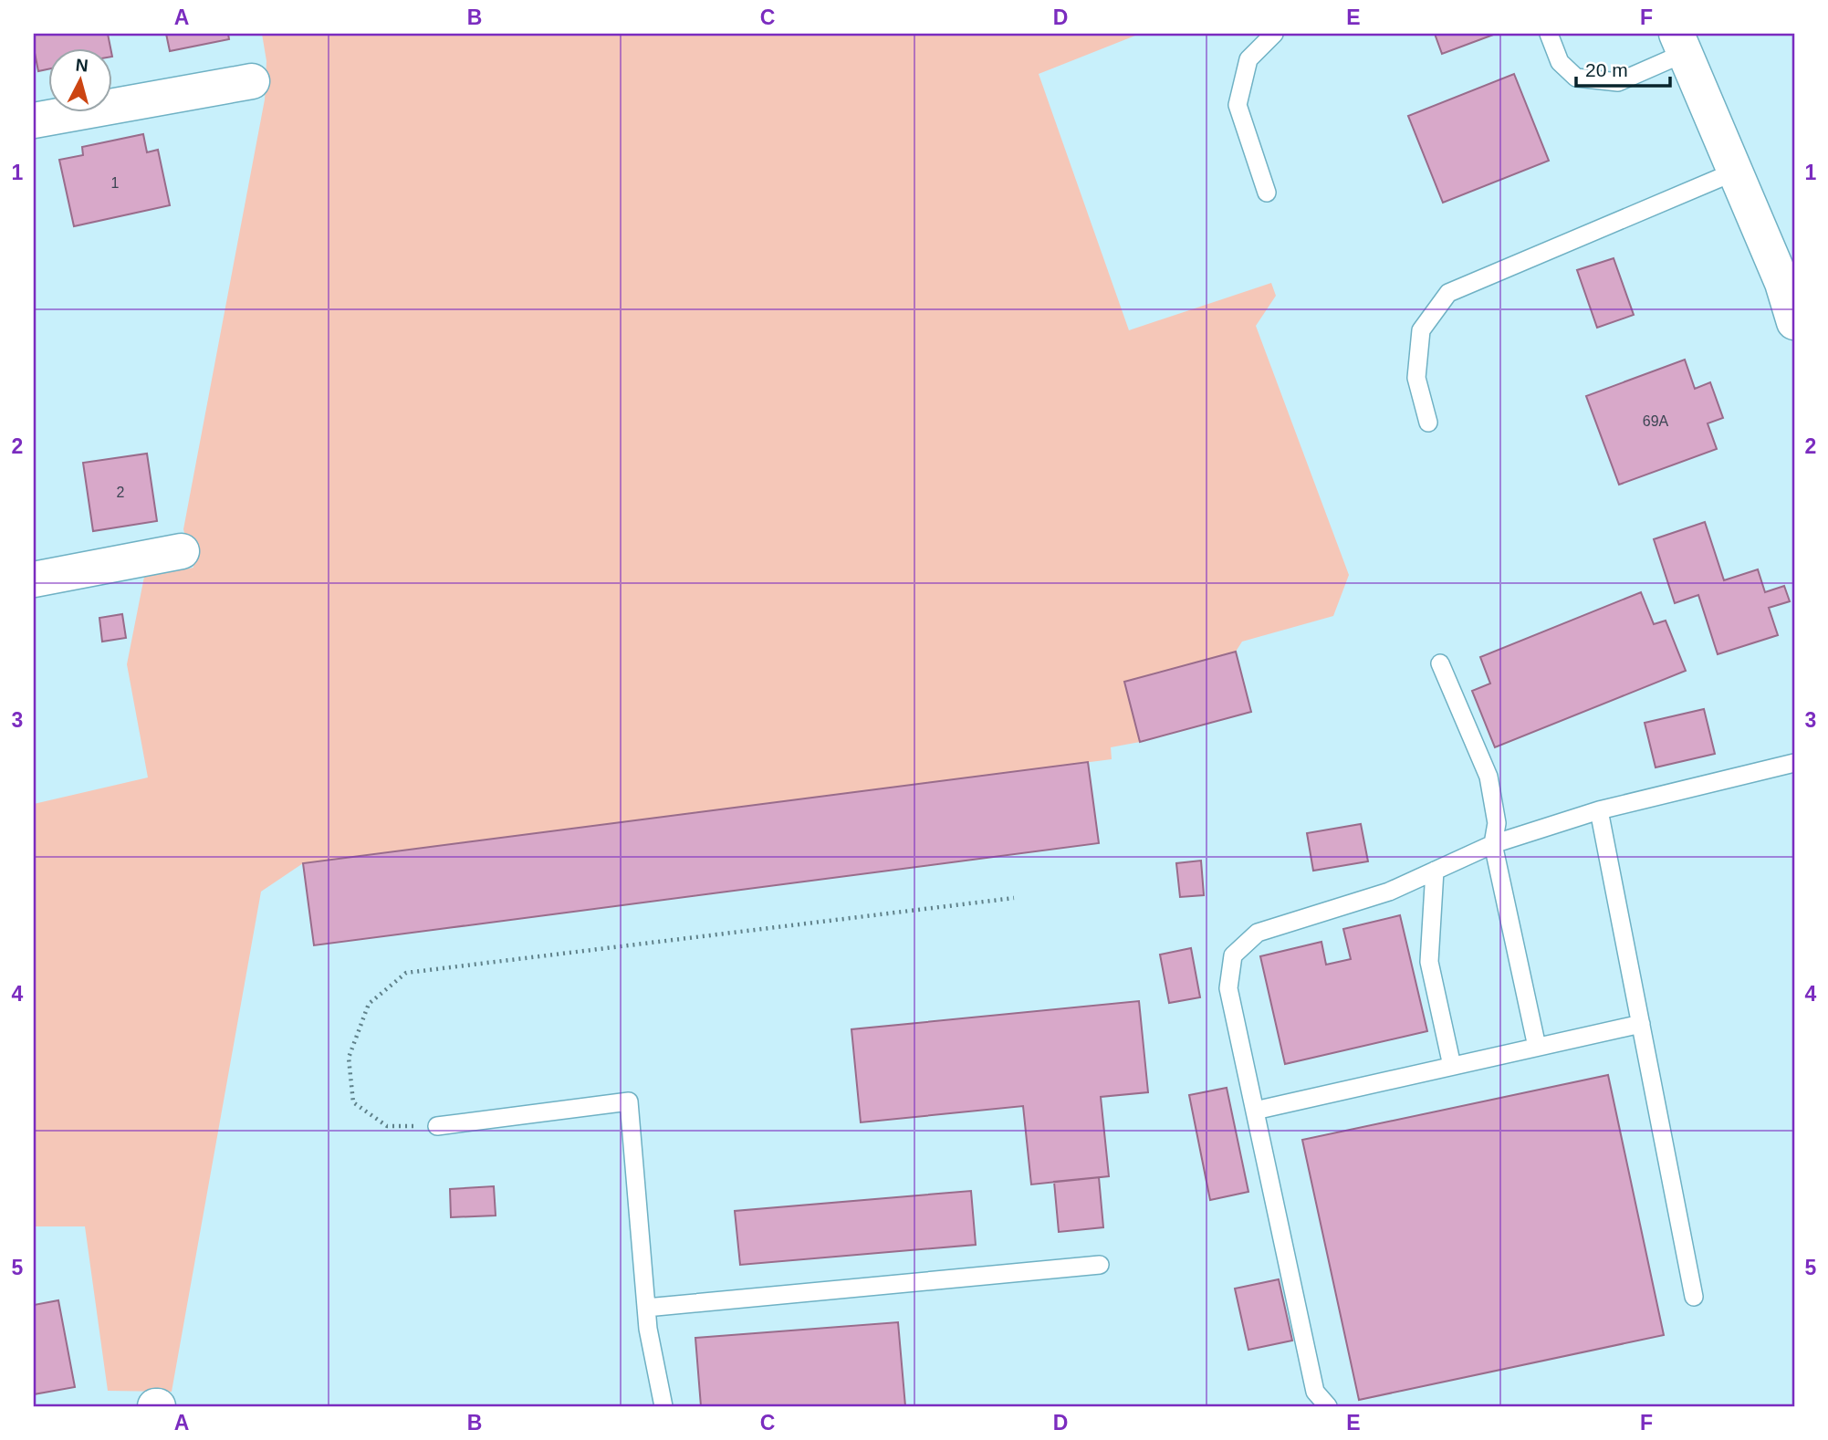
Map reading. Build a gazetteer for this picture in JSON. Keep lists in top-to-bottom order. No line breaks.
{"house_numbers":["1","69А","2"],"scale_bar":"20 m","north":"top","grid":{"columns":["A","B","C","D","E","F"],"rows":["1","2","3","4","5"]}}
